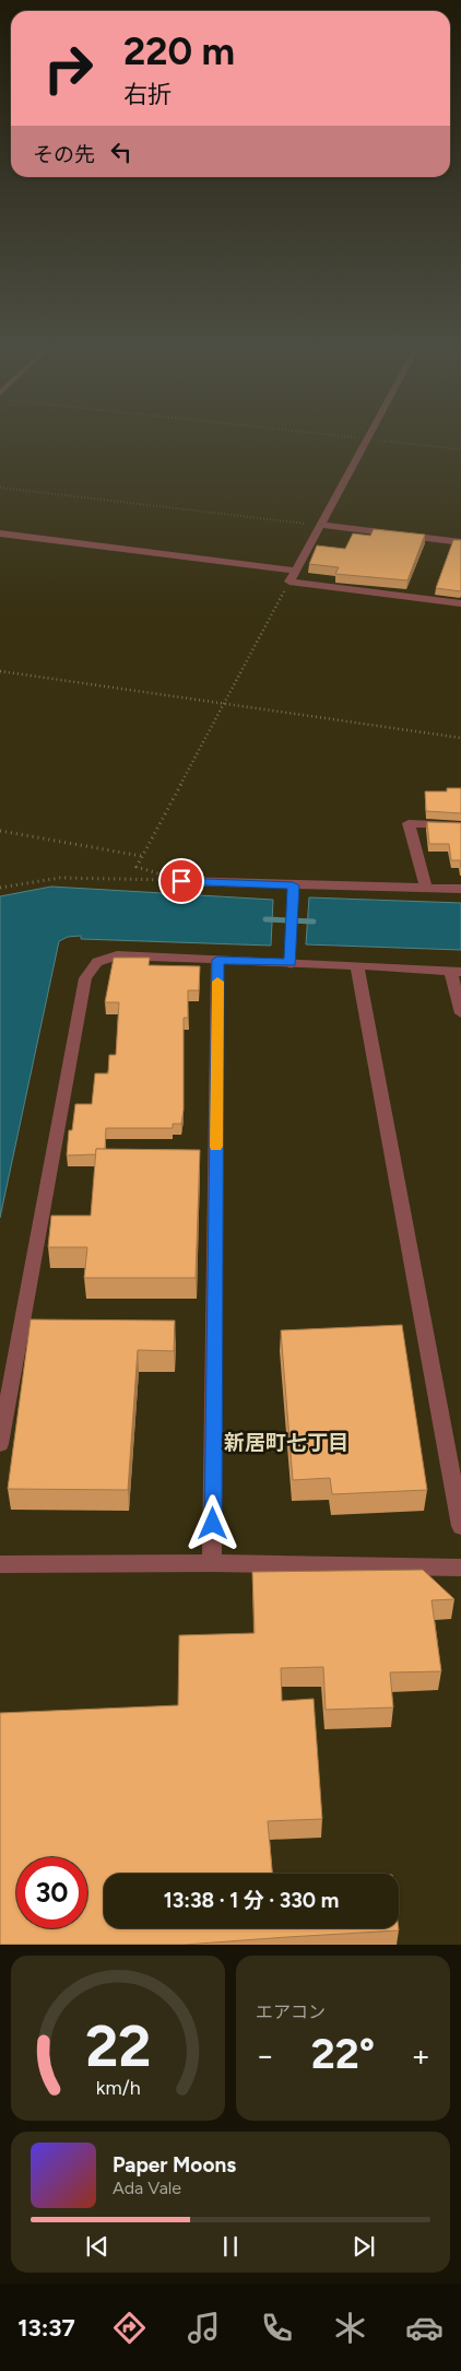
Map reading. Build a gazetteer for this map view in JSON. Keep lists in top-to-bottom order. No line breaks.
{"districts":["新居町七丁目"],"page":{"turn":["220 m","右折"],"then":"その先","limit":"30","trip":"13:38 · 1 分 · 330 m","tile":"エアコン","heat":["−","22°","+"],"song":["Paper Moons","Ada Vale"],"tabs":"13:37","gauge":["22","km/h"]}}
